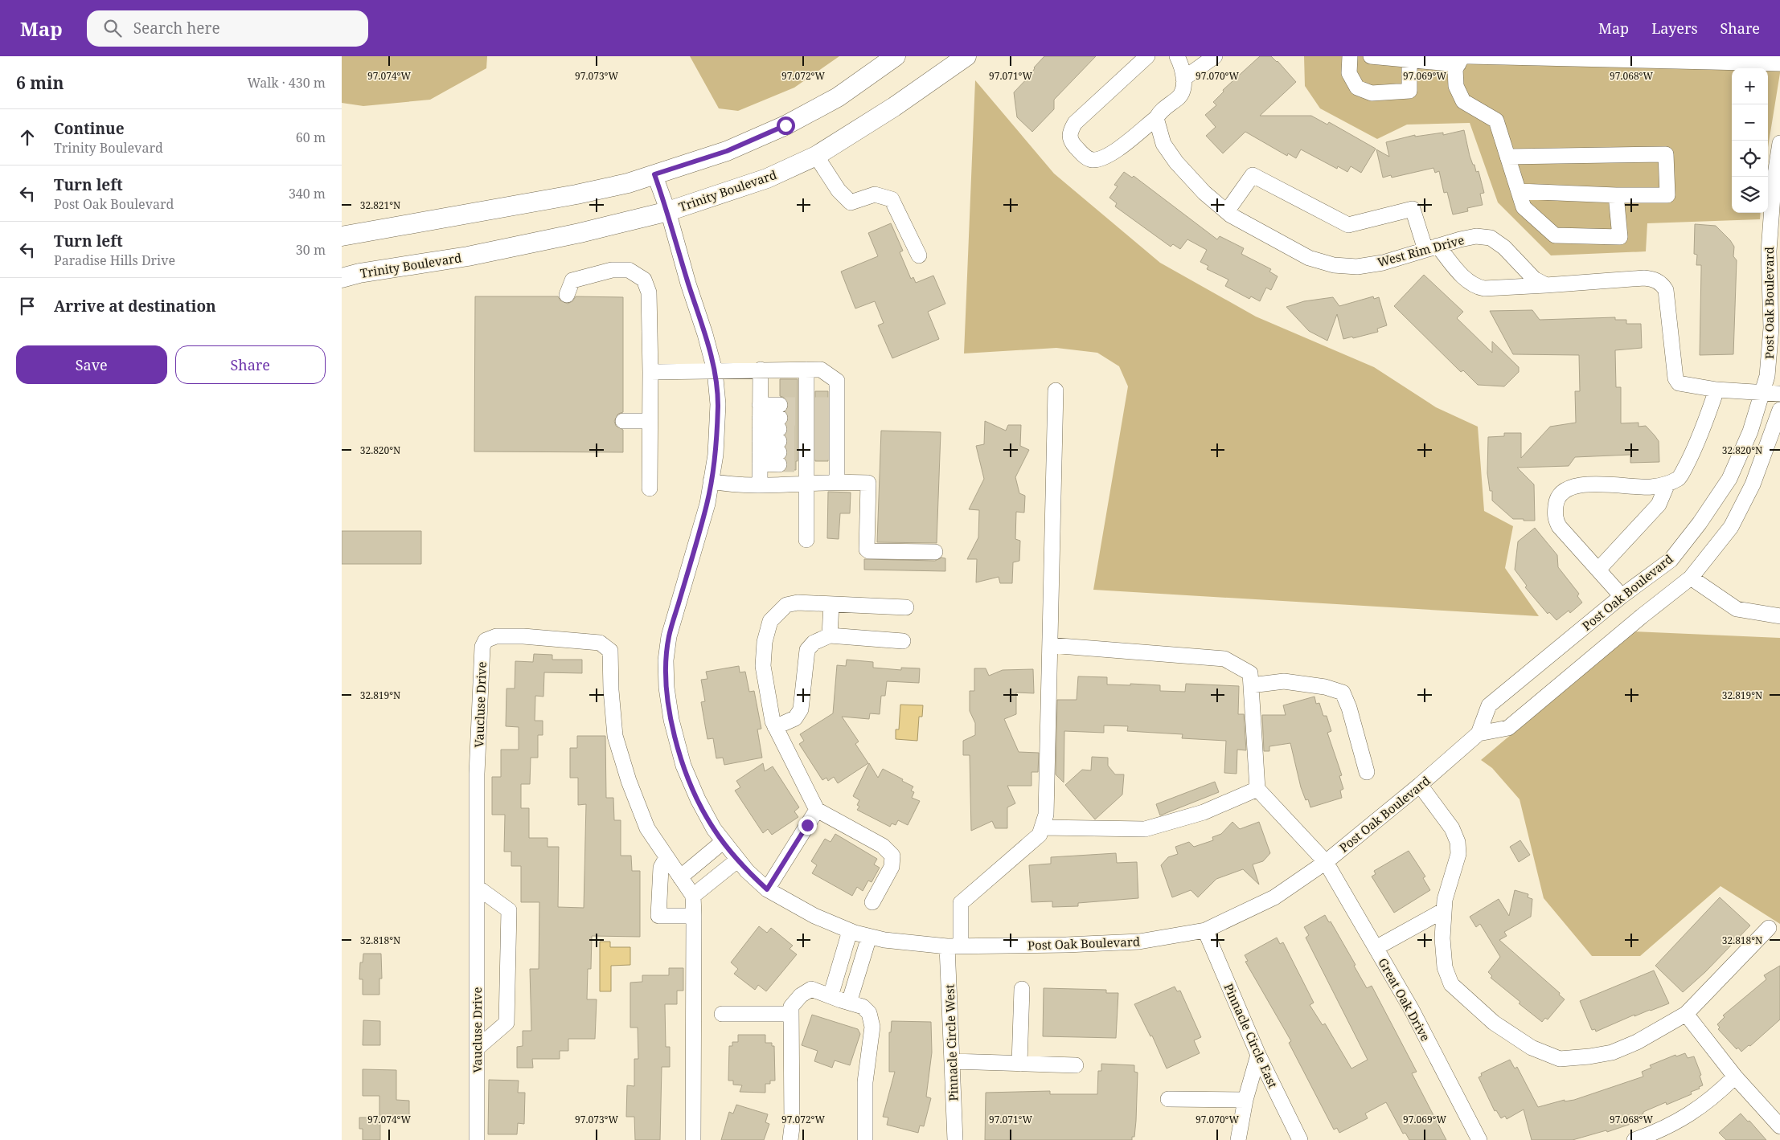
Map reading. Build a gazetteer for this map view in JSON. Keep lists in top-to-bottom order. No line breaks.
{"streets":{"main road":["Trinity Boulevard"],"street":["West Rim Drive","Post Oak Boulevard","Vaucluse Drive","Great Oak Drive","Pinnacle Circle East","Pinnacle Circle West"]},"crossings":[["Trinity Boulevard","Post Oak Boulevard"],["Post Oak Boulevard","Great Oak Drive"],["Post Oak Boulevard","Pinnacle Circle East"],["Post Oak Boulevard","Pinnacle Circle West"]],"page":{"header":"Map","search":"Search here","nav":["Map","Layers","Share"],"heading":["6 min","Walk · 430 m"],"map_buttons":["+","−"],"list":[["Continue","Trinity Boulevard","60 m"],["Turn left","Post Oak Boulevard","340 m"],["Turn left","Paradise Hills Drive","30 m"],"Arrive at destination"],"buttons":["Save","Share"]},"coordinates":["97.074°W","97.073°W","97.072°W","97.071°W","97.070°W","97.069°W","97.068°W","32.821°N","32.820°N","32.819°N","32.818°N"]}
